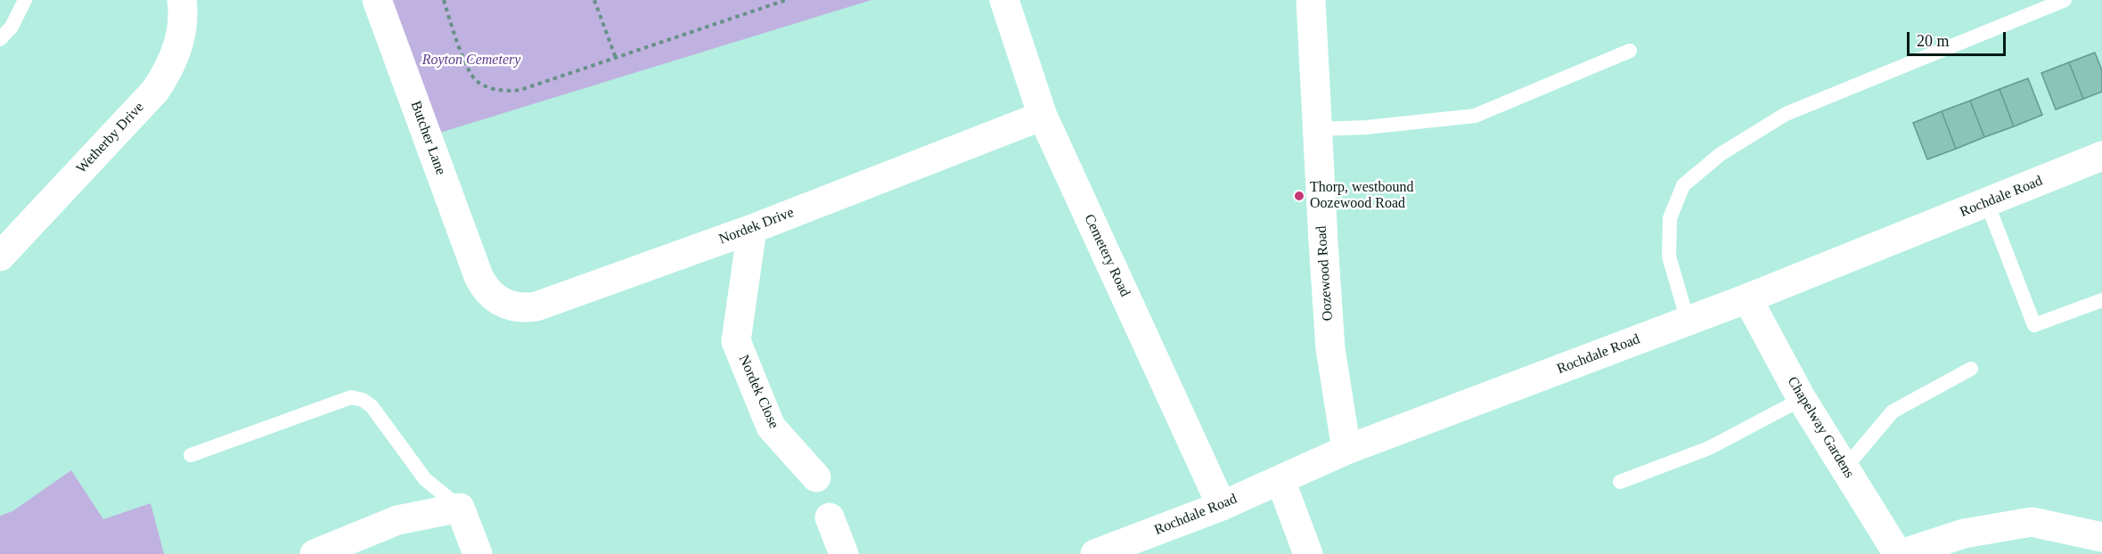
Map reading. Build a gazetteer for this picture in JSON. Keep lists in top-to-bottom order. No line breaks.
{"streets":{"street":["Wetherby Drive","Butcher Lane","Rochdale Road","Nordek Drive","Cemetery Road","Oozewood Road","Nordek Close","Chapelway Gardens"]},"crossings":[["Butcher Lane","Nordek Drive"],["Rochdale Road","Cemetery Road"],["Rochdale Road","Oozewood Road"],["Rochdale Road","Chapelway Gardens"],["Nordek Drive","Cemetery Road"],["Nordek Drive","Nordek Close"]],"parks":["Royton Cemetery"],"places":["Thorp, westbound Oozewood Road"],"scale_bar":"20 m"}
